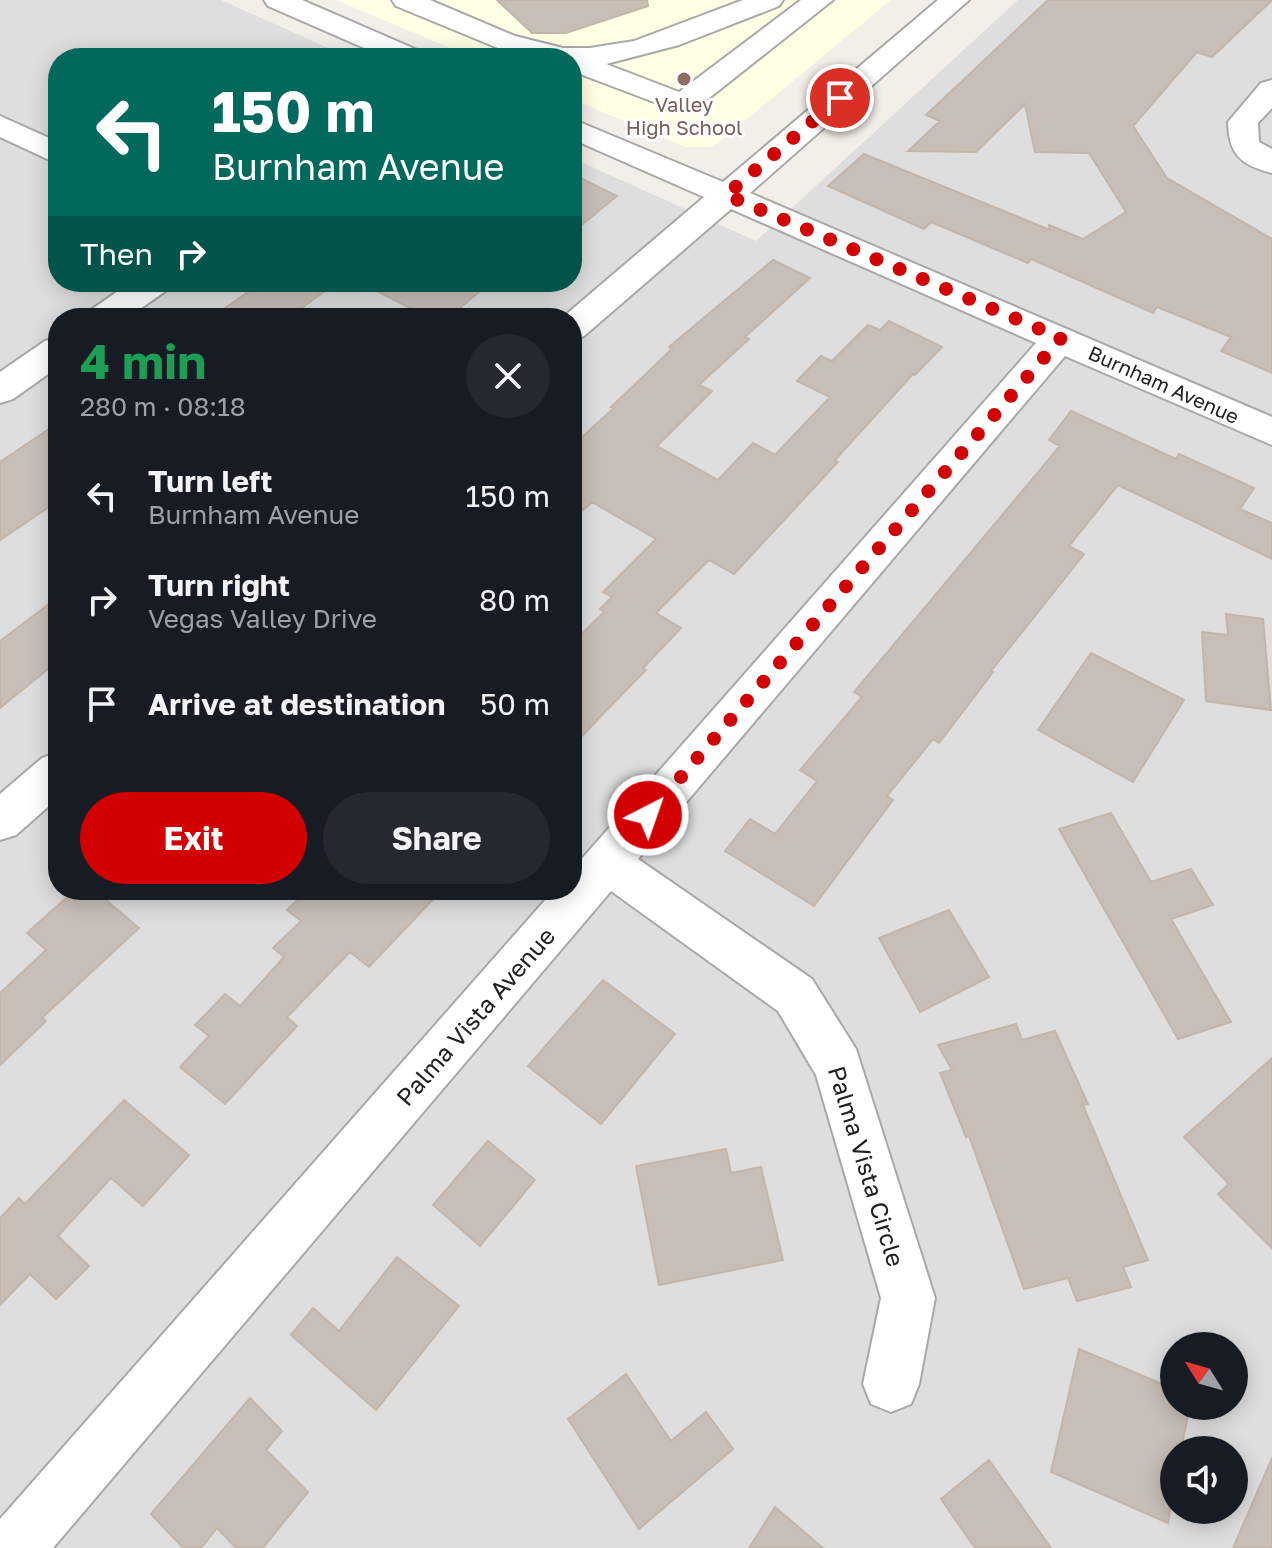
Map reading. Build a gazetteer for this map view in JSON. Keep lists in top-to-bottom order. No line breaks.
{"streets":{"street":["Burnham Avenue","Palma Vista Avenue","Palma Vista Circle"]},"crossings":[["Burnham Avenue","Palma Vista Avenue"],["Palma Vista Avenue","Palma Vista Circle"]],"places":["Valley High School"],"north":"top left","page":{"turn":["150 m","Burnham Avenue"],"then":"Then","heading":["4 min","280 m · 08:18"],"list":[{"name":"Turn left","note":"Burnham Avenue","value":"150 m"},{"name":"Turn right","note":"Vegas Valley Drive","value":"80 m"},{"name":"Arrive at destination","value":"50 m"}],"buttons":["Exit","Share"]}}
